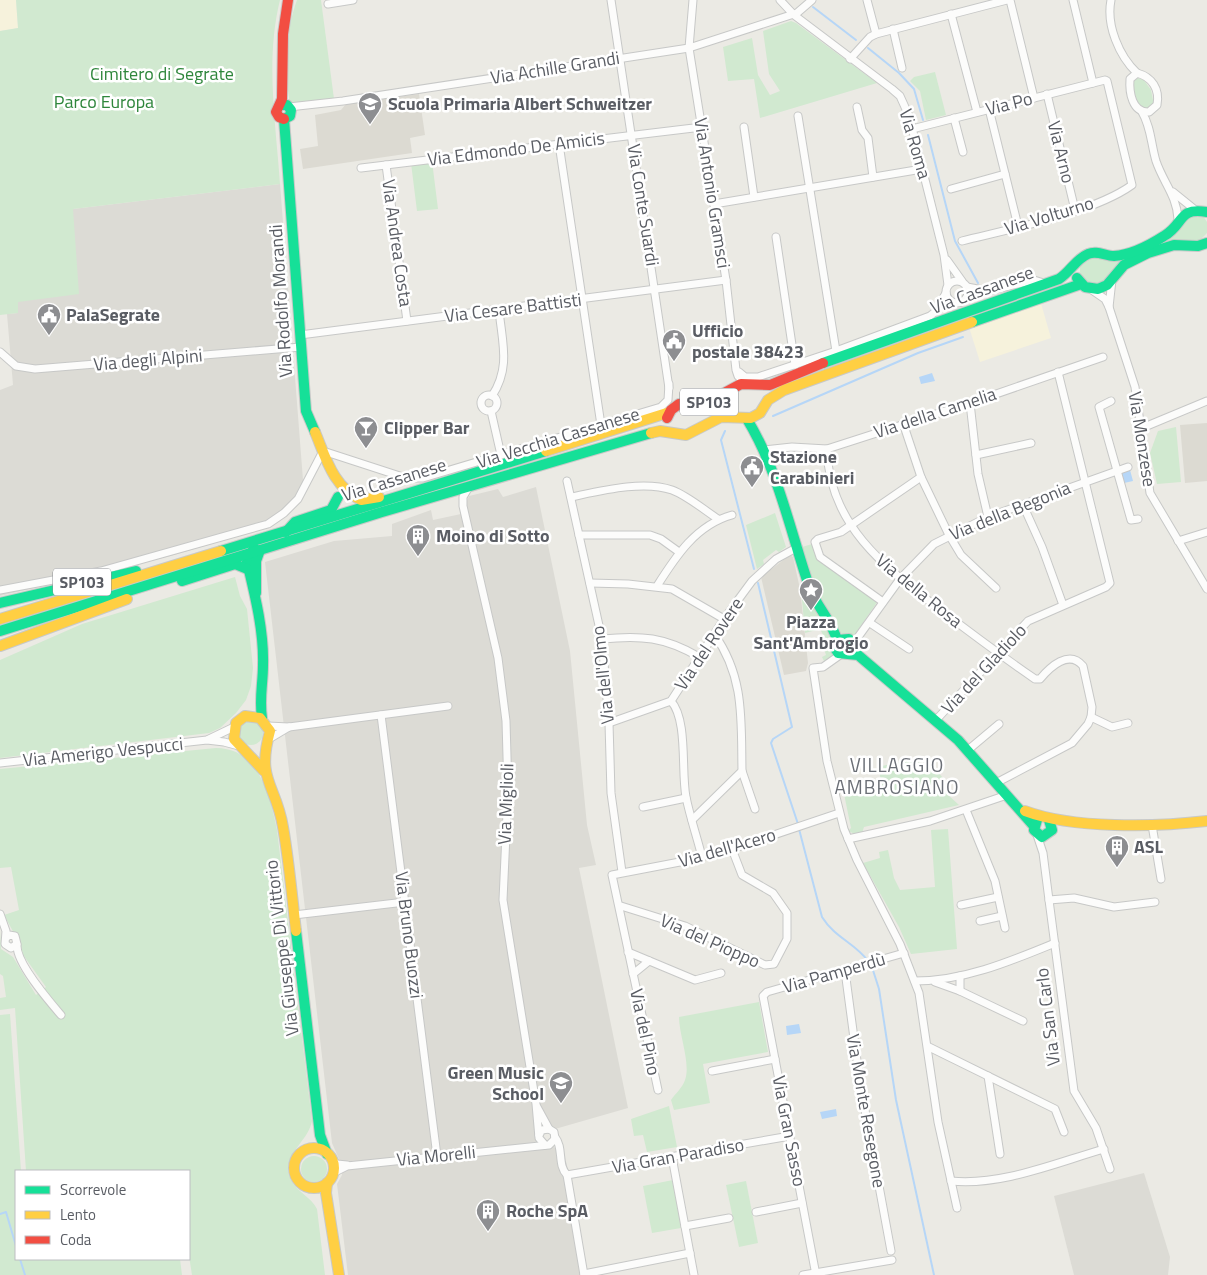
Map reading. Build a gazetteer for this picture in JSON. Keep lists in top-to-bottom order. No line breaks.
{"streets":{"main road":["Via Cassanese","Via Rodolfo Morandi","SP103","Via Giuseppe Di Vittorio"],"street":["Via Achille Grandi","Via Po","Via Roma","Via Edmondo De Amicis","Via Arno","Via Antonio Gramsci","Via Conte Suardi","Via Volturno","Via Andrea Costa","Via Cesare Battisti","Via degli Alpini","Via della Camelia","Via Vecchia Cassanese","Via Monzese","Via della Begonia","Via della Rosa","Via del Rovere","Via del Gladiolo","Via dell'Olmo","Via Amerigo Vespucci","Via Miglioli","Via dell'Acero","Via Bruno Buozzi","Via del Pioppo","Via Pamperdù","Via San Carlo","Via del Pino","Via Monte Resegone","Via Gran Sasso","Via Morelli","Via Gran Paradiso"]},"crossings":[["Via Achille Grandi","Via Roma"],["Via Achille Grandi","Via Antonio Gramsci"],["Via Achille Grandi","Via Conte Suardi"],["Via Achille Grandi","Via Rodolfo Morandi"],["Via Po","Via Roma"],["Via Po","Via Arno"],["Via Po","Via Volturno"],["Via Edmondo De Amicis","Via Antonio Gramsci"],["Via Edmondo De Amicis","Via Conte Suardi"],["Via Edmondo De Amicis","Via Andrea Costa"],["Via Arno","Via Volturno"],["Via Antonio Gramsci","Via Cassanese"],["Via Antonio Gramsci","Via Cesare Battisti"],["Via Antonio Gramsci","SP103"],["Via Conte Suardi","Via Cassanese"],["Via Conte Suardi","Via Cesare Battisti"],["Via Conte Suardi","SP103"],["Via Conte Suardi","Via Vecchia Cassanese"],["Via Andrea Costa","Via Cesare Battisti"],["Via Cassanese","Via Rodolfo Morandi"],["Via Cassanese","SP103"],["Via Cassanese","Via Giuseppe Di Vittorio"],["Via Rodolfo Morandi","Via Cesare Battisti"],["Via Rodolfo Morandi","Via degli Alpini"],["Via Rodolfo Morandi","Via Vecchia Cassanese"],["Via della Camelia","Via della Rosa"],["Via della Begonia","Via della Rosa"],["Via della Begonia","Via del Gladiolo"],["Via della Rosa","Via del Gladiolo"],["Via del Rovere","Via dell'Olmo"],["Via dell'Olmo","Via dell'Acero"],["Via Amerigo Vespucci","Via Giuseppe Di Vittorio"],["Via dell'Acero","Via del Pioppo"],["Via dell'Acero","Via del Pino"],["Via Bruno Buozzi","Via Morelli"],["Via del Pioppo","Via del Pino"],["Via Giuseppe Di Vittorio","Via Morelli"],["Via Pamperdù","Via Monte Resegone"],["Via Pamperdù","Via Gran Sasso"],["Via Gran Sasso","Via Gran Paradiso"]],"districts":["VILLAGGIO AMBROSIANO"],"parks":["Cimitero di Segrate","Parco Europa"],"places":{"school or university":["Scuola Primaria Albert Schweitzer","Green Music School"],"public building":["PalaSegrate","Ufficio postale 38423","Stazione Carabinieri"],"bar":["Clipper Bar"],"building":["Moino di Sotto","ASL","Roche SpA"],"place":["Piazza Sant'Ambrogio"]},"legend":["Scorrevole","Lento","Coda"]}
